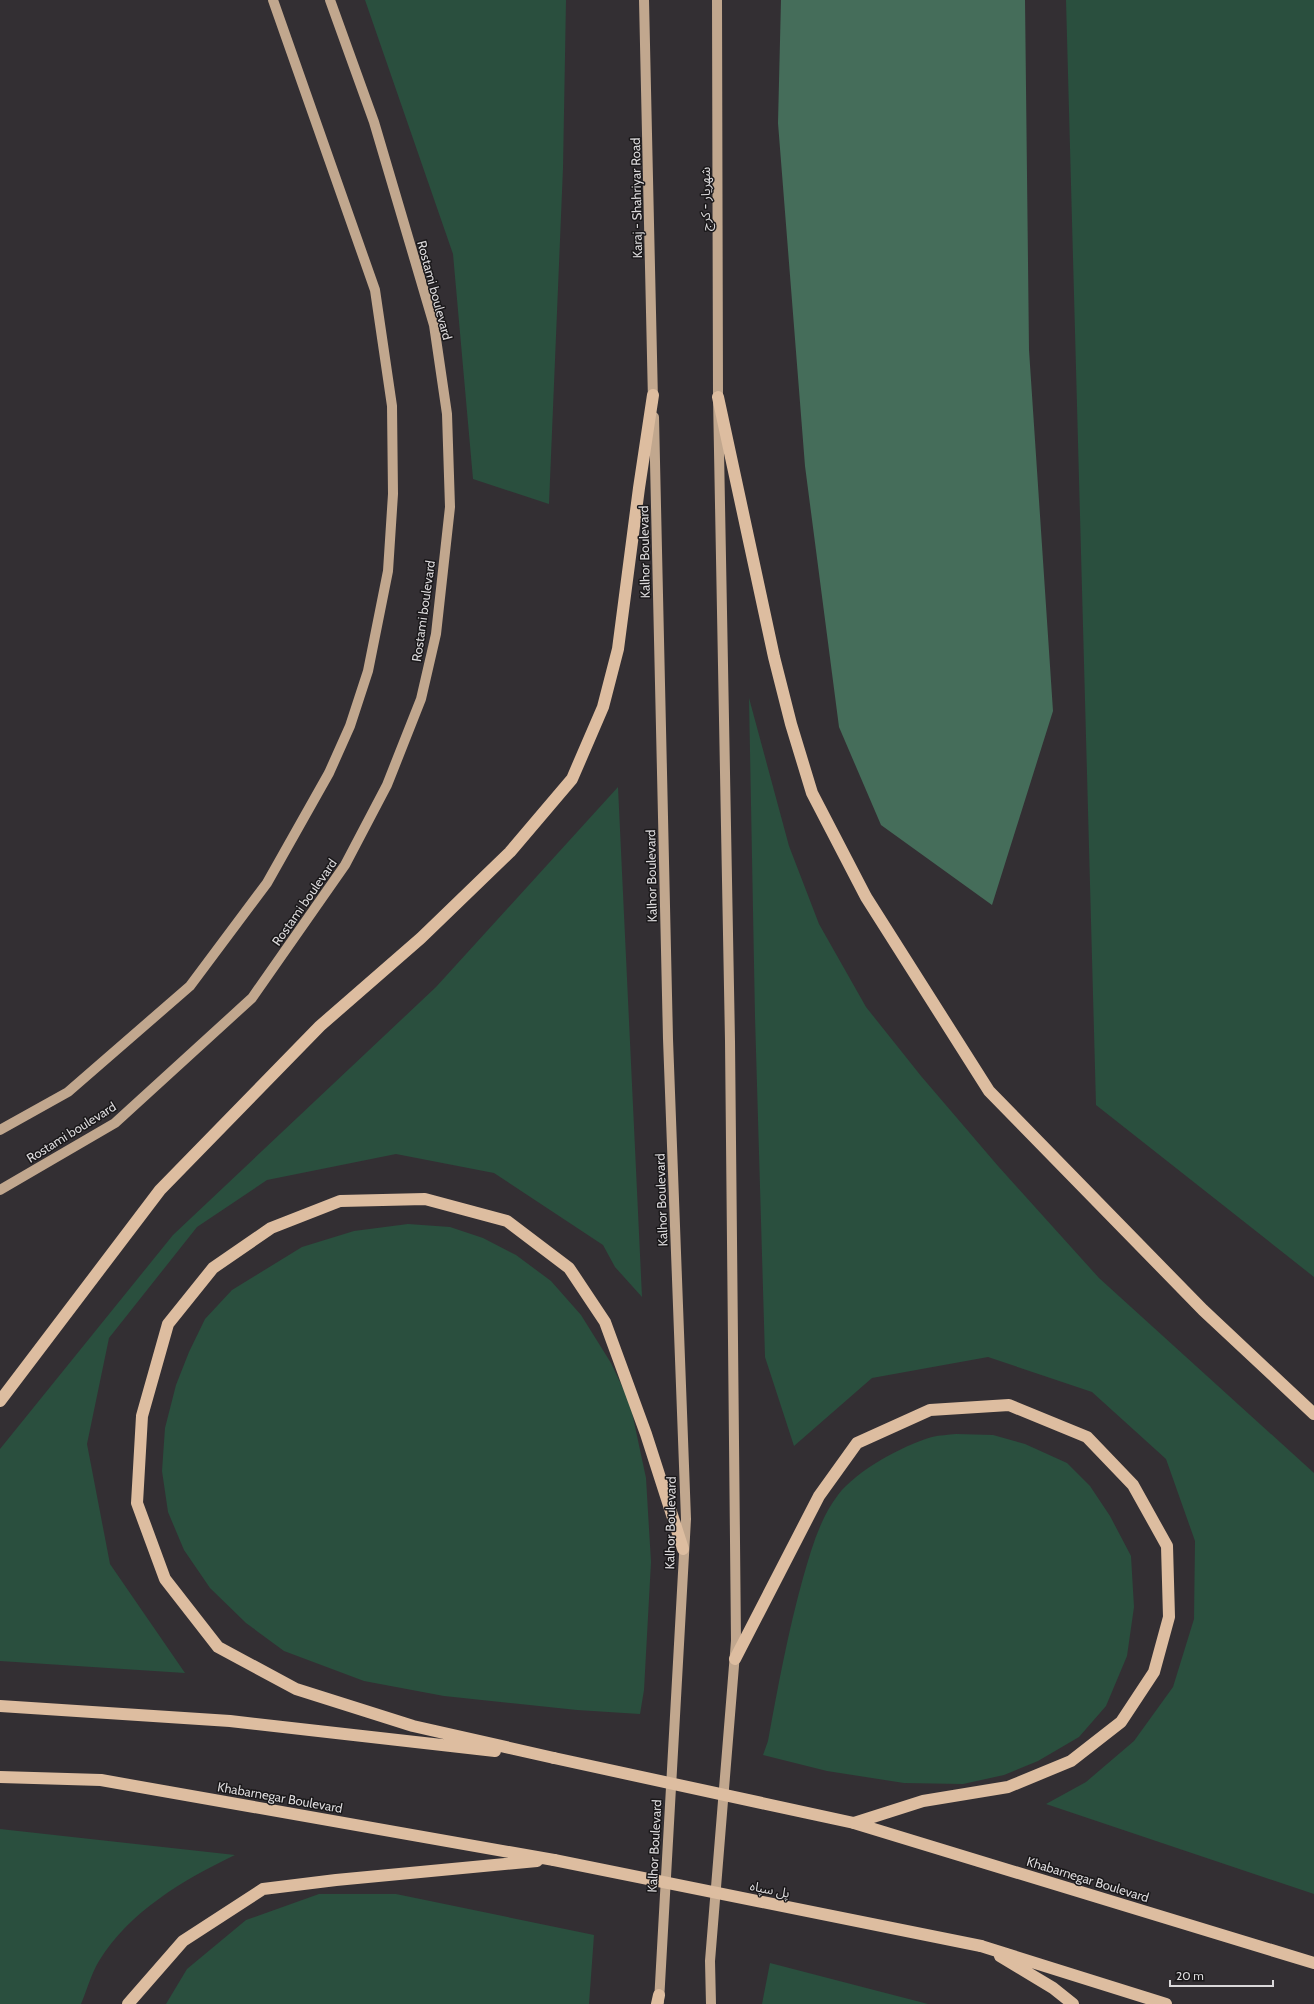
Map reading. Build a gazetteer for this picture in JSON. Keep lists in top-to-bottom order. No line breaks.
{"streets":{"highway":["Khabarnegar Boulevard","پل سپاه"],"main road":["Karaj - Shahriyar Road","شهریار - کرج","Rostami boulevard","Kalhor Boulevard"]},"crossings":[["Karaj - Shahriyar Road","Kalhor Boulevard"],["Khabarnegar Boulevard","پل سپاه"]],"scale_bar":"20 m"}
